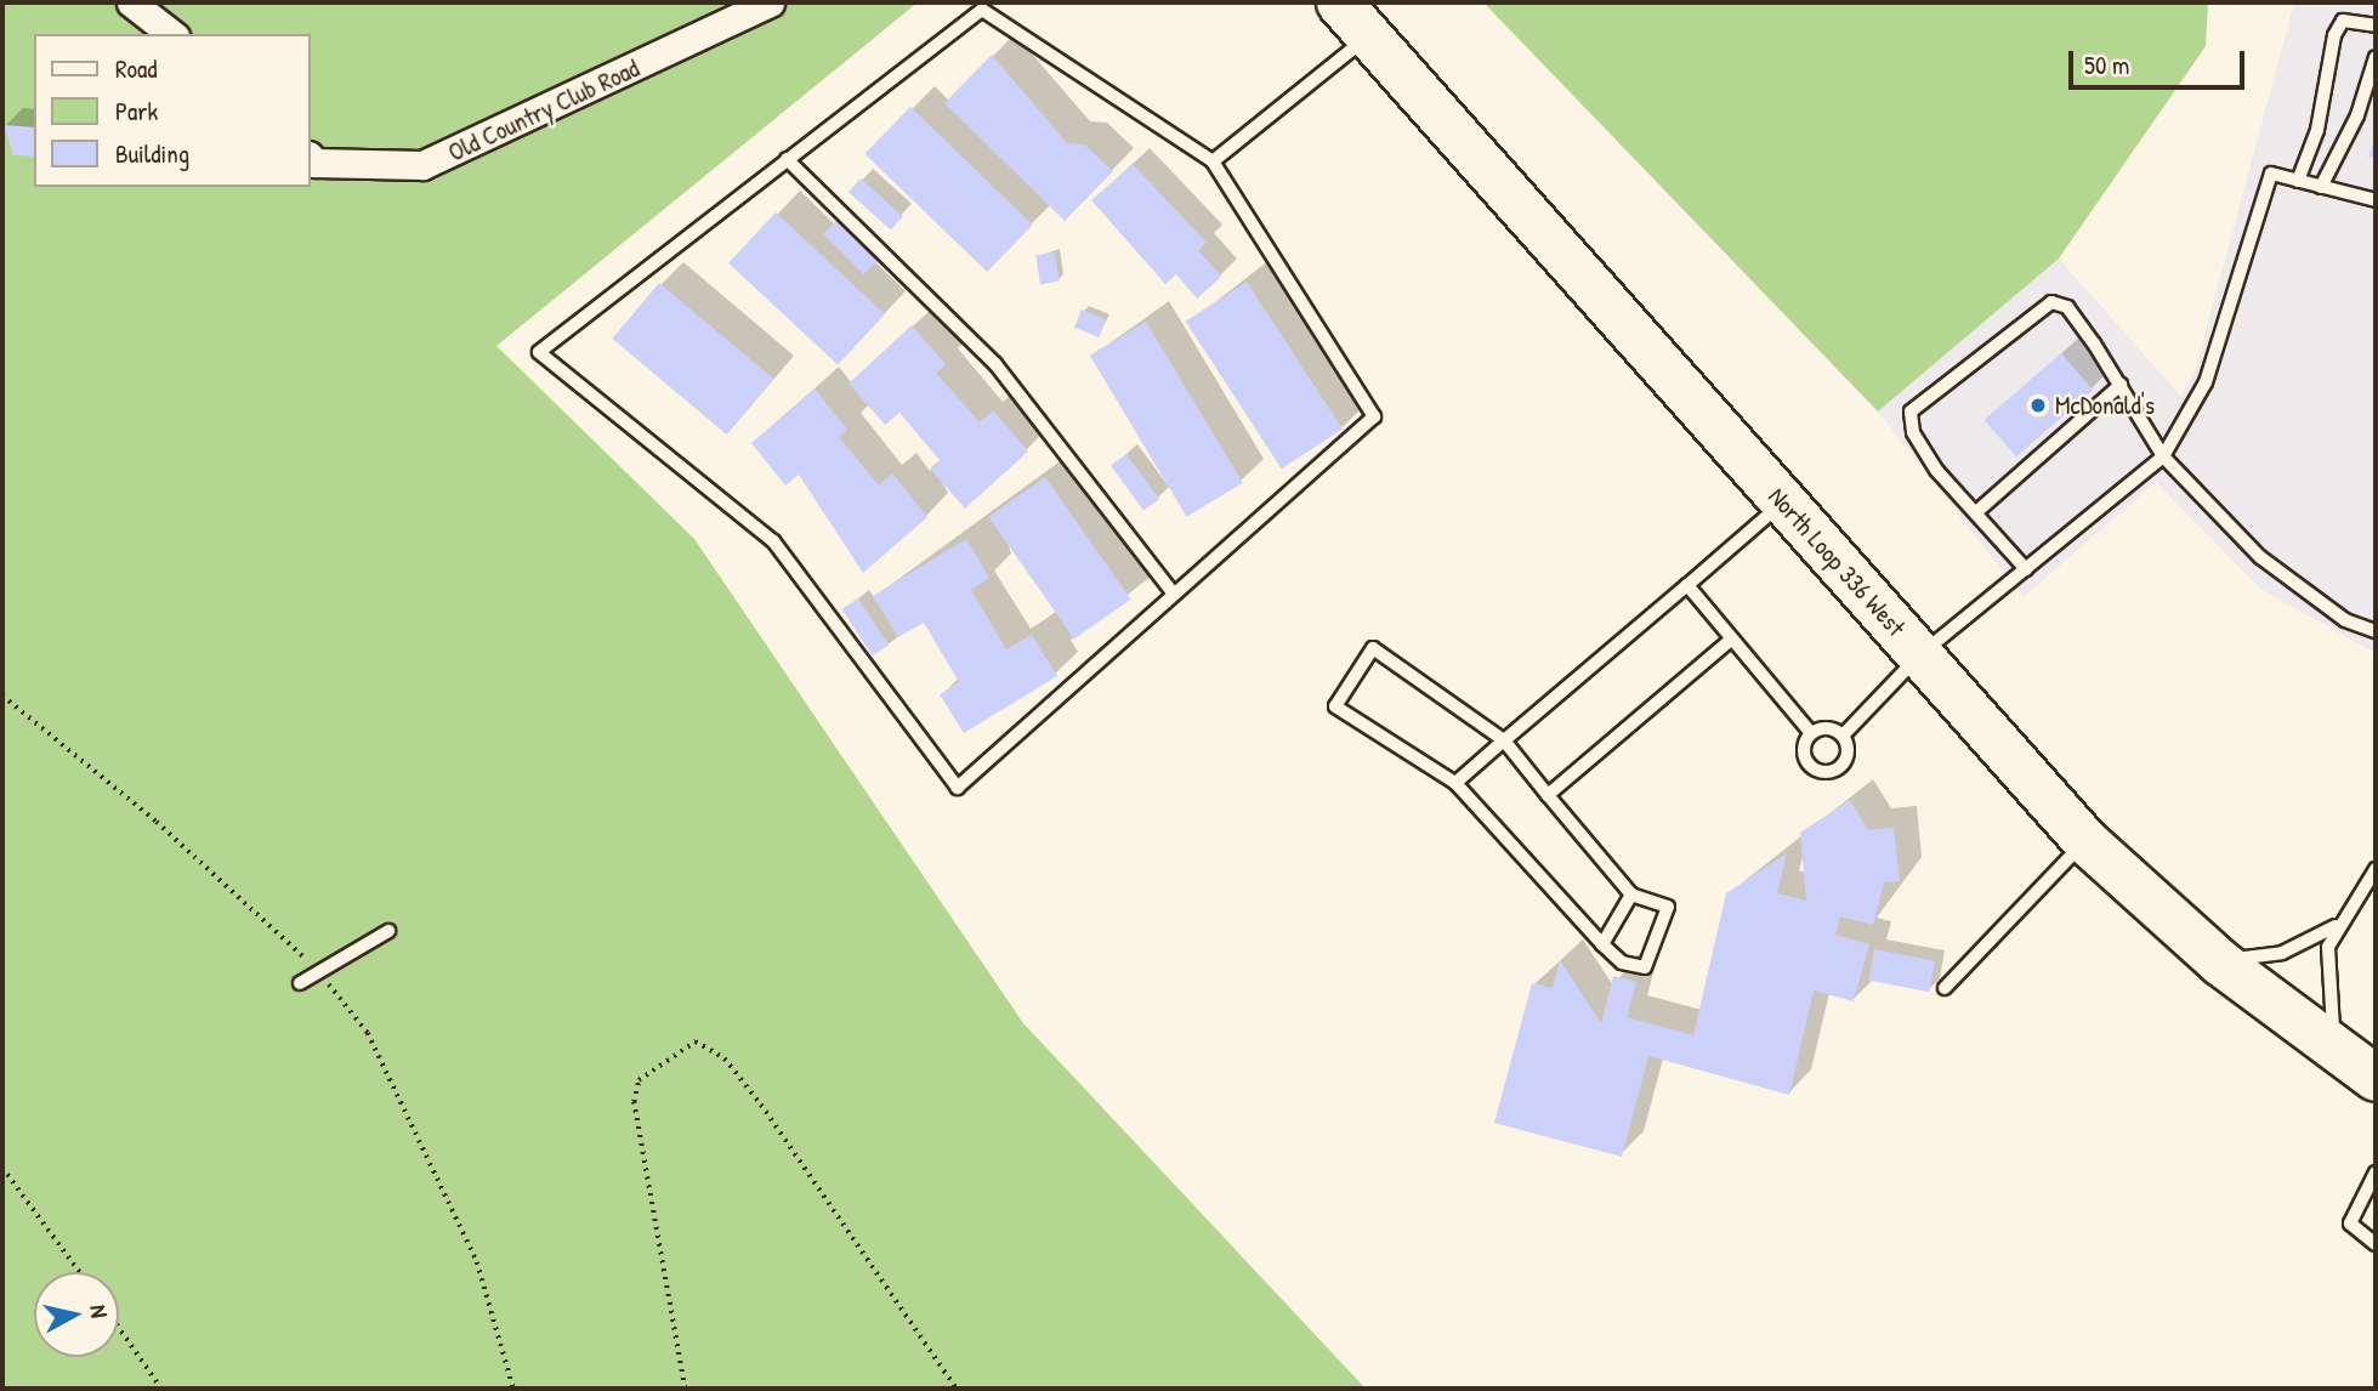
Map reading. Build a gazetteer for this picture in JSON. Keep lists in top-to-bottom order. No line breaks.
{"streets":{"main road":["North Loop 336 West"],"street":["Old Country Club Road"]},"places":["McDonald's"],"legend":["Road","Park","Building"],"scale_bar":"50 m","north":"right"}
